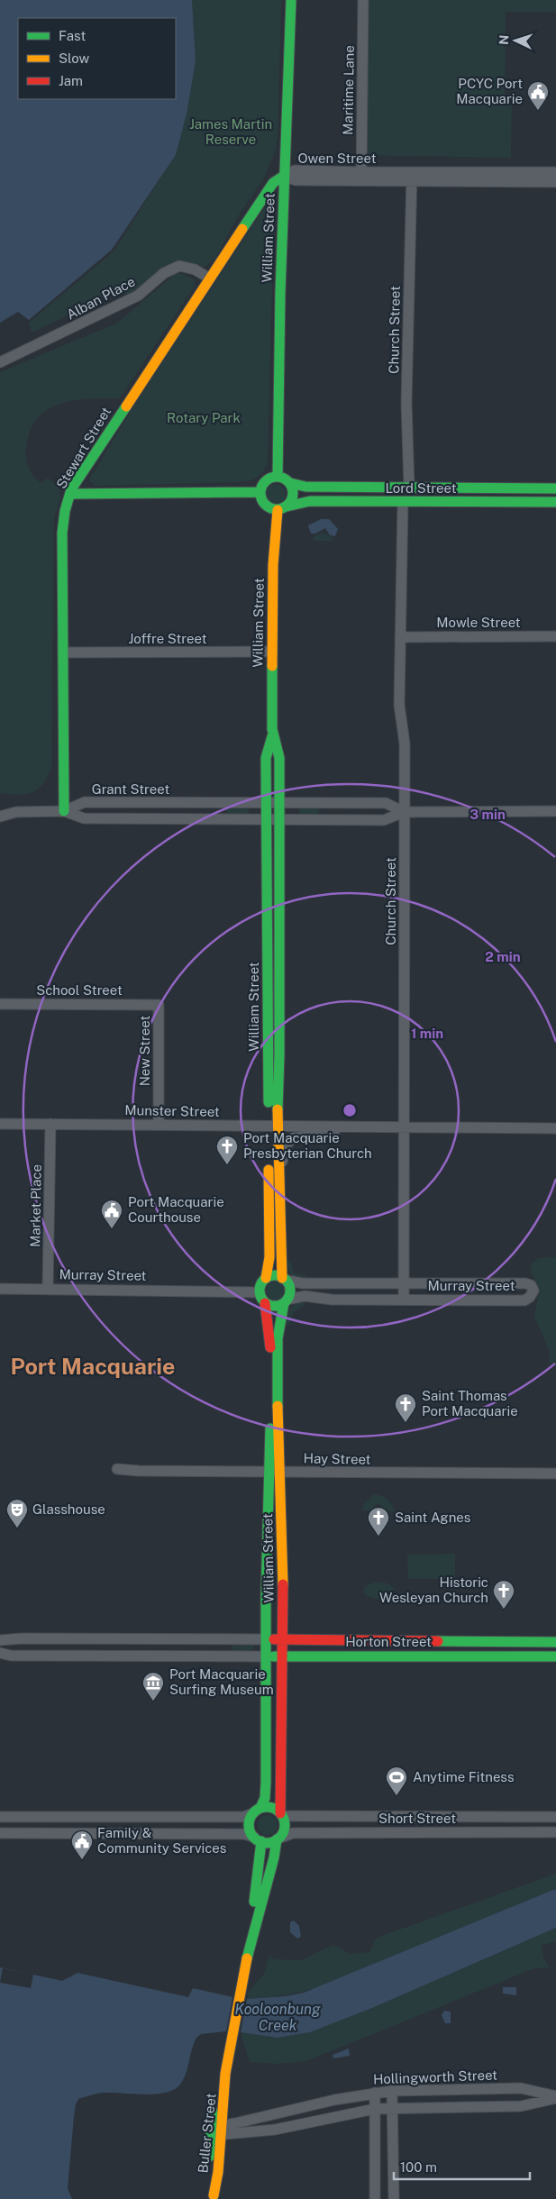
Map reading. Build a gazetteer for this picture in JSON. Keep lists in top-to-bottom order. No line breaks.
{"streets":{"street":["Maritime Lane","Owen Street","William Street","Alban Place","Church Street","Stewart Street","Lord Street","Mowle Street","Joffre Street","Grant Street","School Street","New Street","Munster Street","Market Place","Murray Street","Hay Street","Horton Street","Short Street","Hollingworth Street","Buller Street"]},"crossings":[["Maritime Lane","Owen Street"],["Owen Street","William Street"],["Owen Street","Church Street"],["Owen Street","Stewart Street"],["William Street","Stewart Street"],["William Street","Lord Street"],["William Street","Joffre Street"],["William Street","Grant Street"],["William Street","Munster Street"],["William Street","Murray Street"],["William Street","Hay Street"],["William Street","Horton Street"],["William Street","Short Street"],["William Street","Buller Street"],["Alban Place","Stewart Street"],["Church Street","Lord Street"],["Church Street","Mowle Street"],["Church Street","Grant Street"],["Church Street","Munster Street"],["Church Street","Murray Street"],["Stewart Street","Joffre Street"],["Stewart Street","Grant Street"],["School Street","New Street"],["New Street","Munster Street"],["Munster Street","Market Place"],["Market Place","Murray Street"],["Short Street","Buller Street"],["Hollingworth Street","Buller Street"]],"districts":["Port Macquarie"],"water":["Kooloonbung Creek"],"parks":["James Martin Reserve","Rotary Park"],"places":{"public building":["PCYC Port Macquarie","Port Macquarie Courthouse","Family & Community Services"],"church":["Port Macquarie Presbyterian Church","Saint Thomas Port Macquarie","Saint Agnes","Historic Wesleyan Church"],"theatre":["Glasshouse"],"museum":["Port Macquarie Surfing Museum"],"sports":["Anytime Fitness"]},"legend":["Fast","Slow","Jam"],"scale_bar":"100 m","north":"left","rings":["3 min","2 min","1 min"]}
